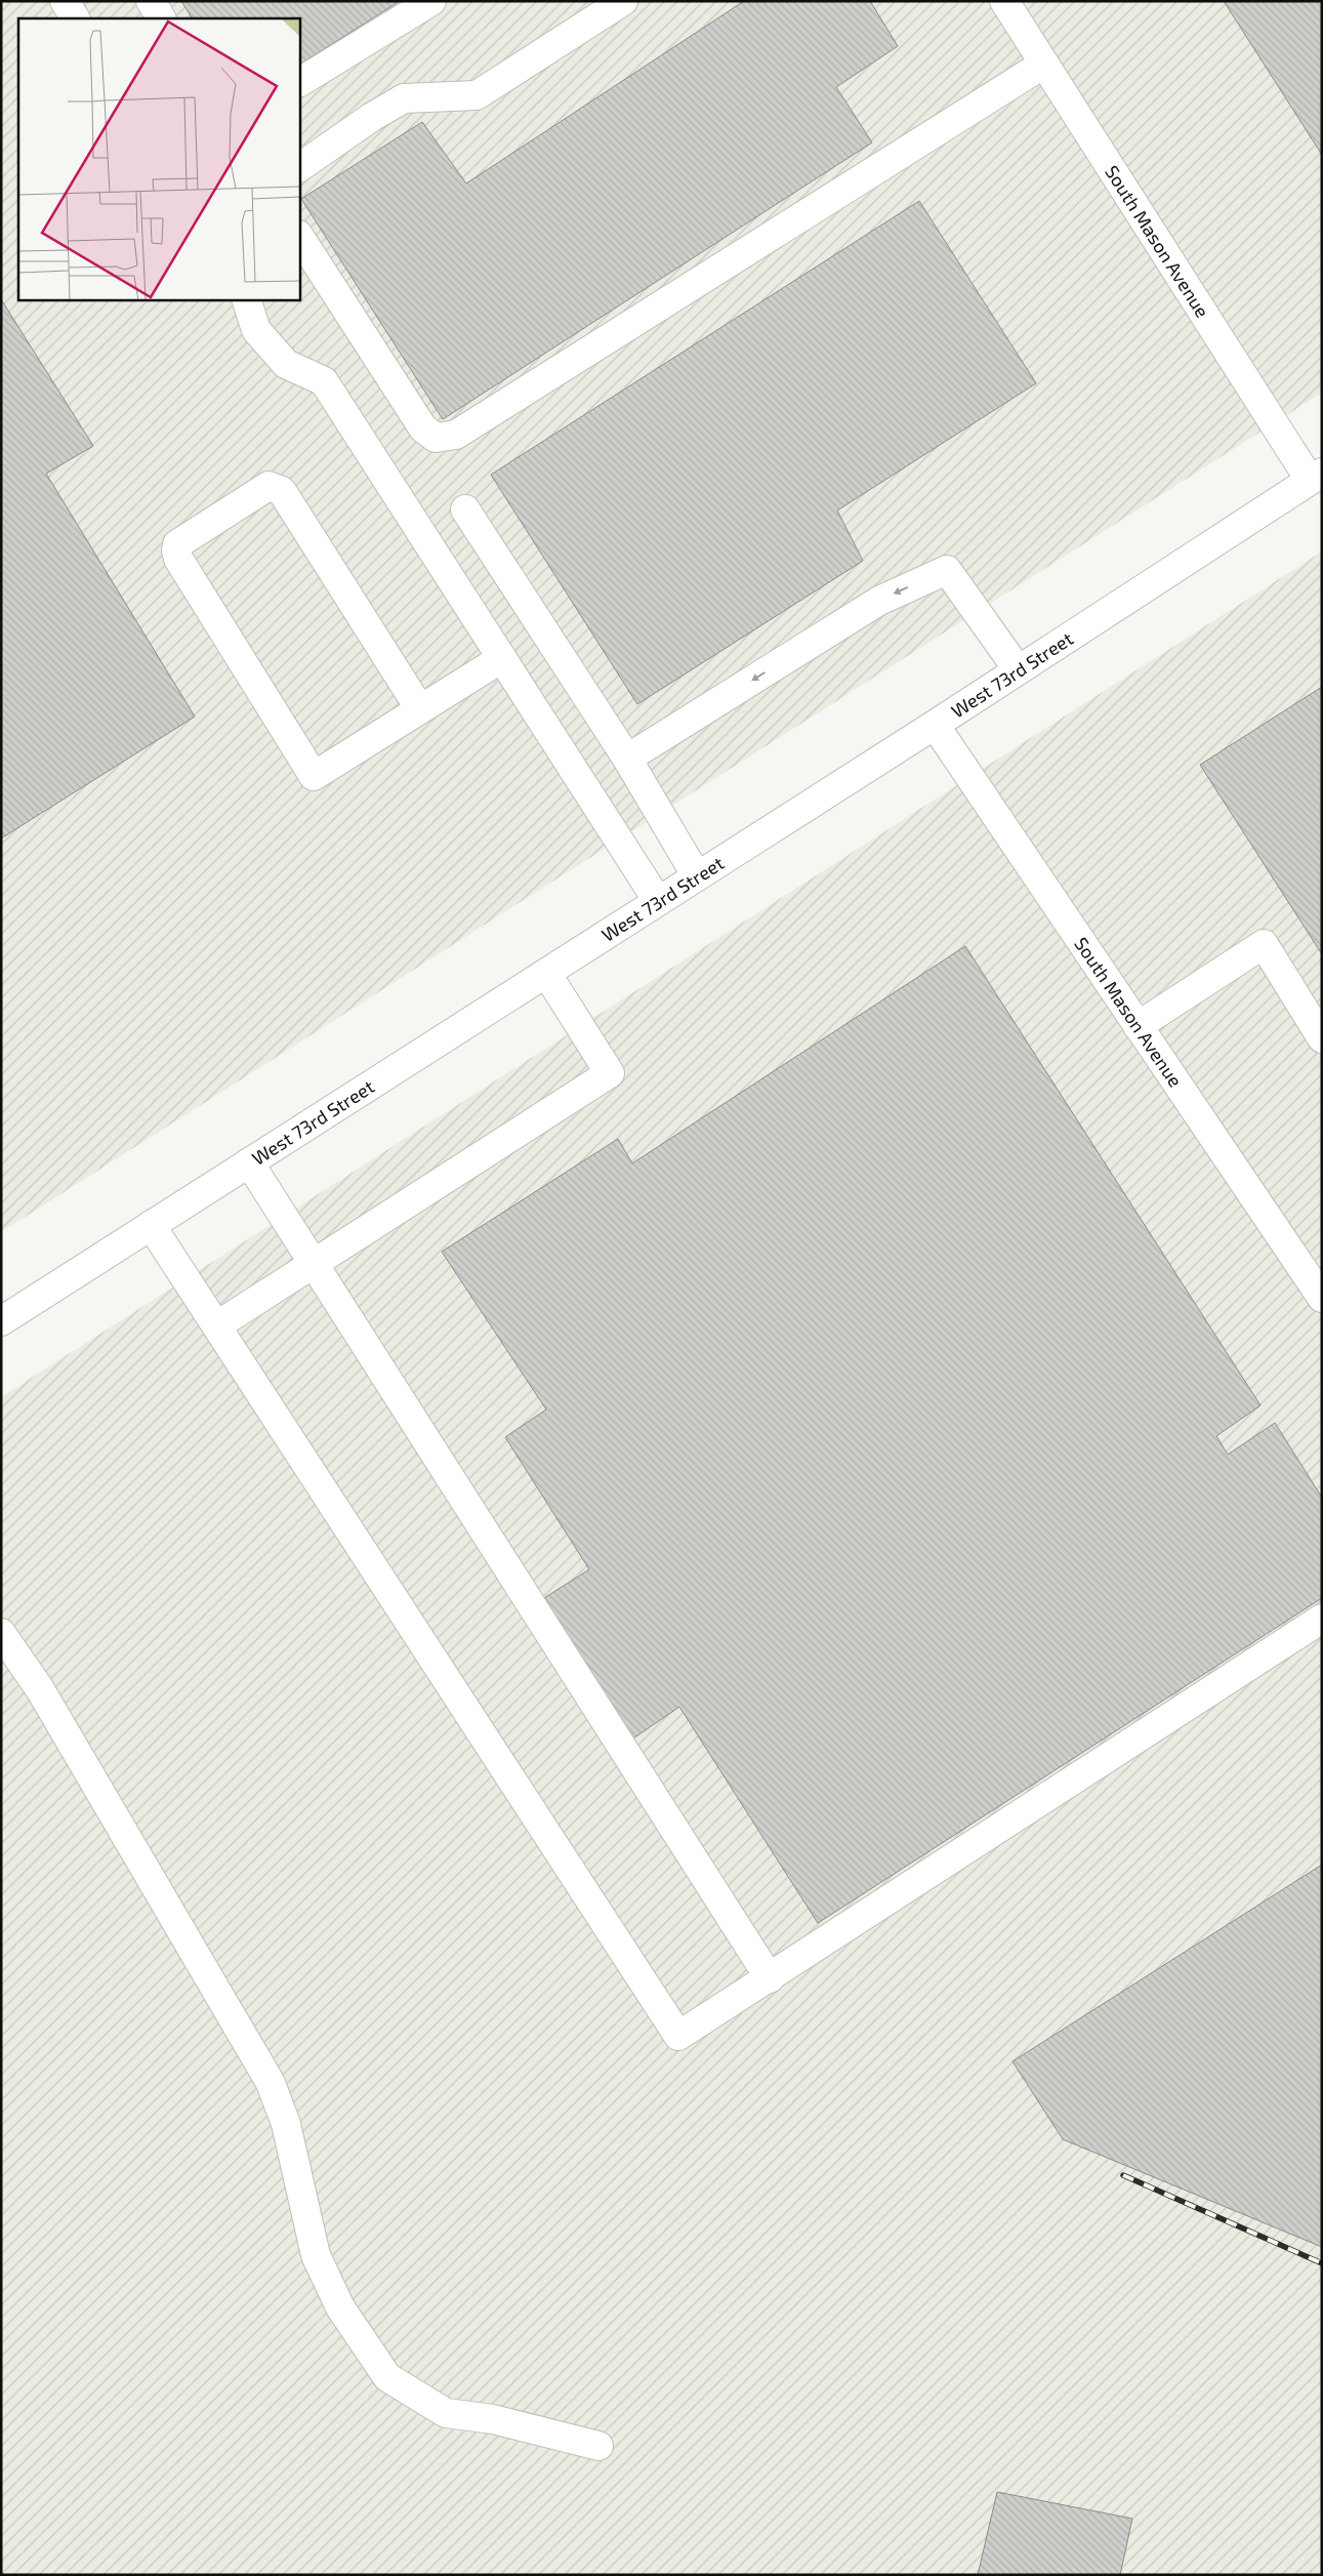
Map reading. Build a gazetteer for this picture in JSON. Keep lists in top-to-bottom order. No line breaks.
{"streets":{"street":["South Mason Avenue","West 73rd Street"]},"crossings":[["South Mason Avenue","West 73rd Street"]]}
